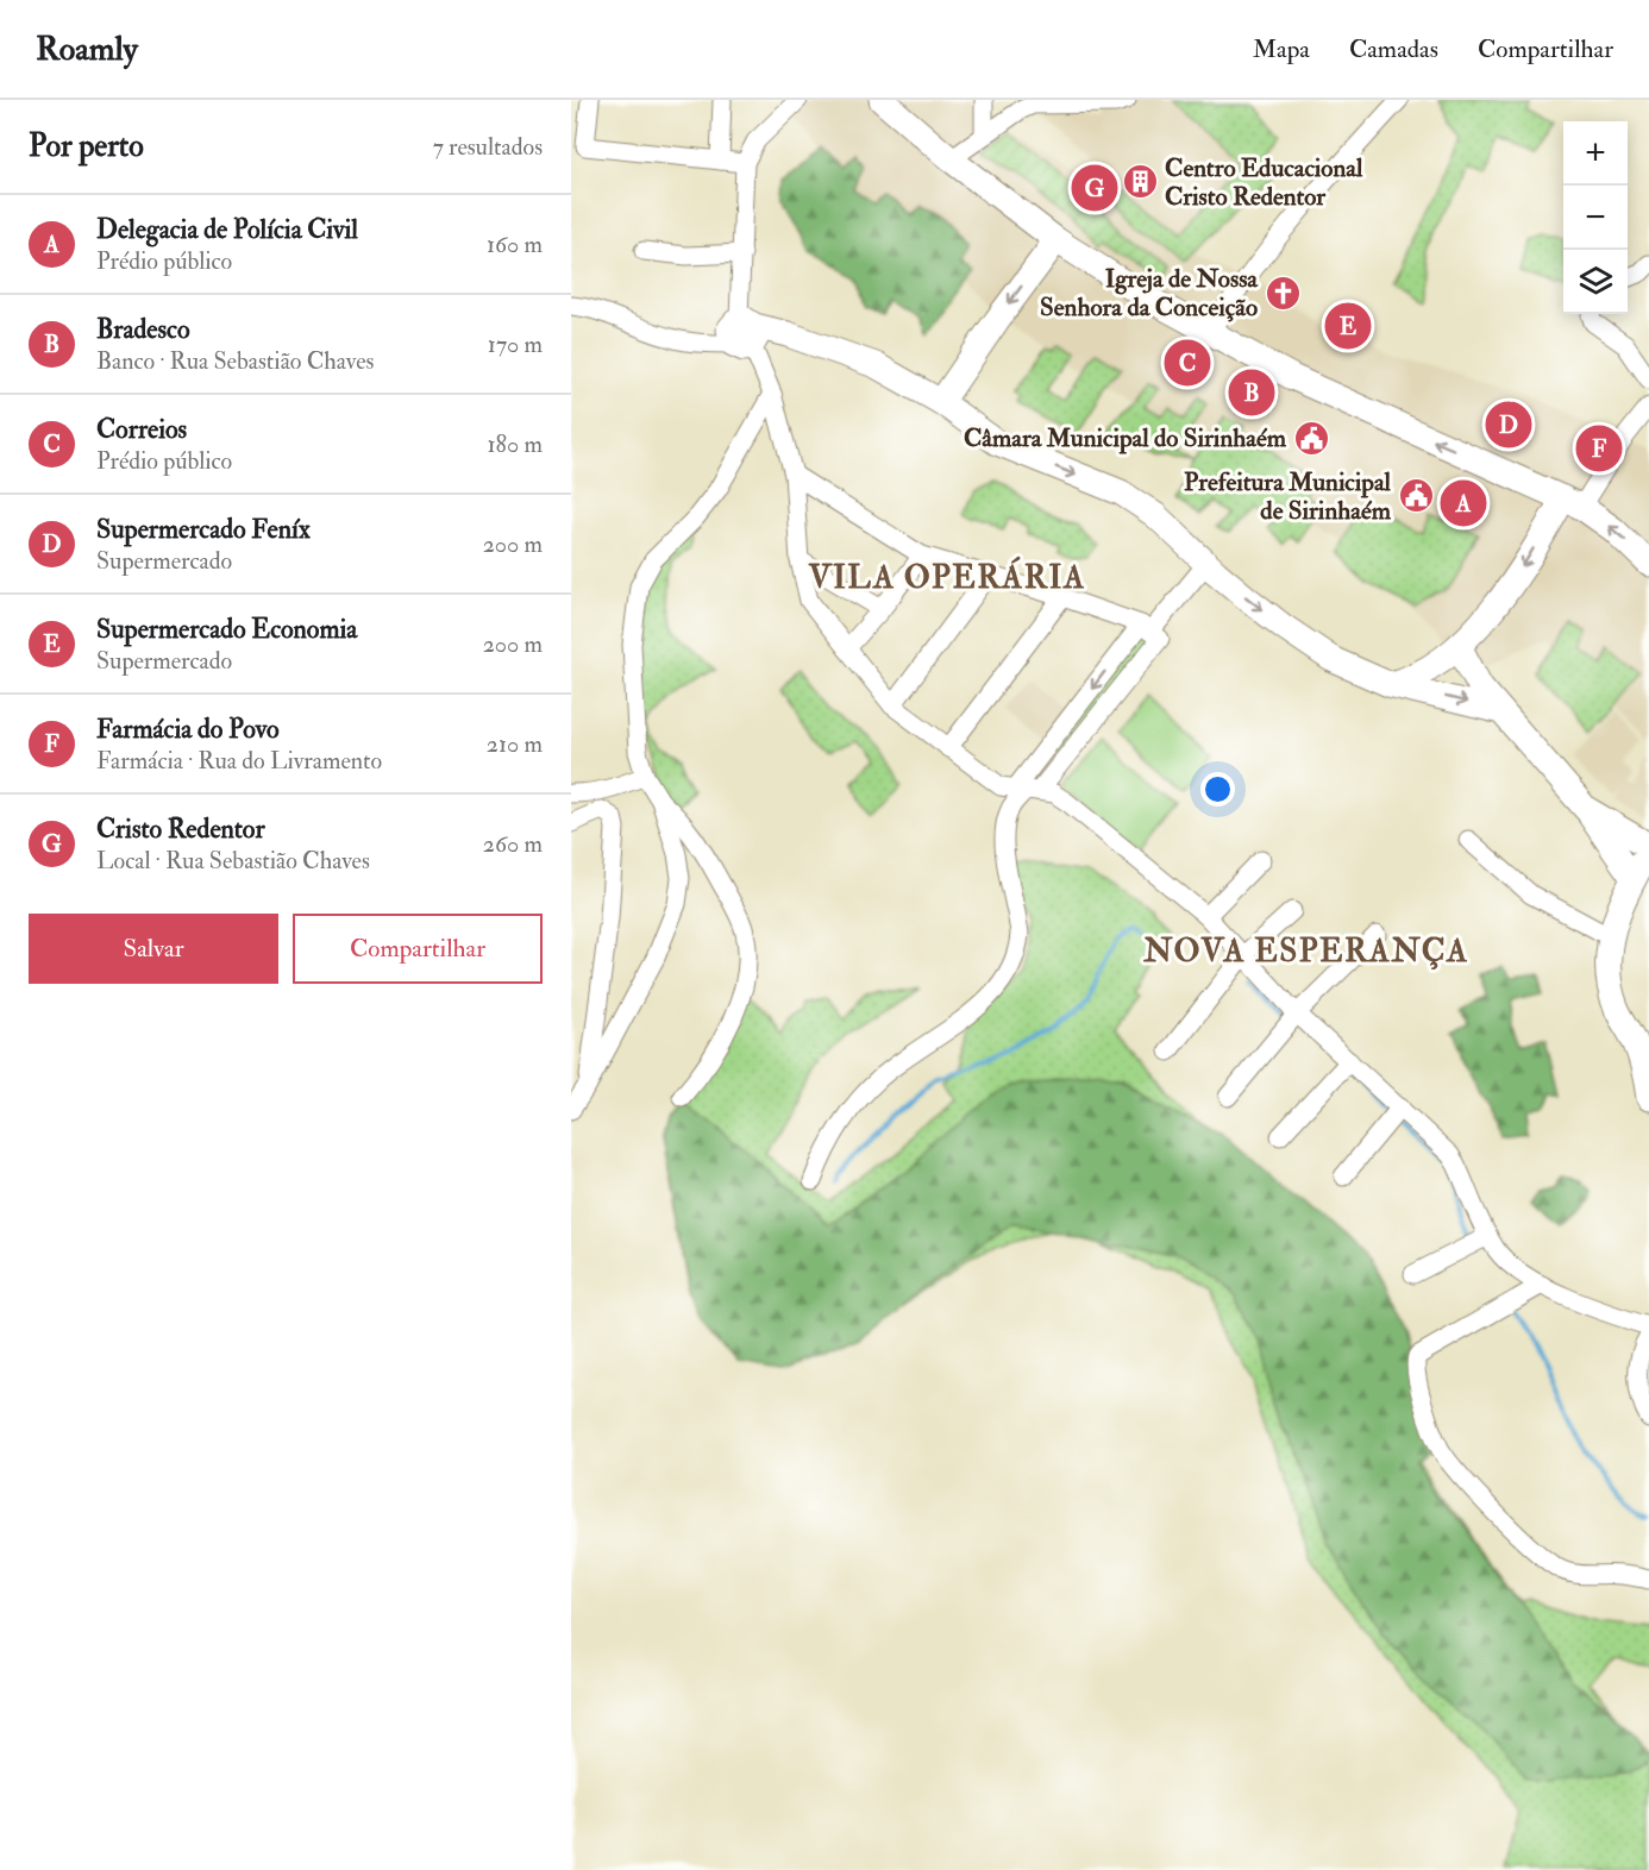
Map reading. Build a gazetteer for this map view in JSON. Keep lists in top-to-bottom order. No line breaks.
{"districts":["VILA OPERÁRIA","NOVA ESPERANÇA"],"places":{"building":["Centro Educacional Cristo Redentor"],"church":["Igreja de Nossa Senhora da Conceição"],"public building":["Câmara Municipal do Sirinhaém","Prefeitura Municipal de Sirinhaém"]},"page":{"header":"Roamly","nav":["Mapa","Camadas","Compartilhar"],"heading":["Por perto","7 resultados"],"map_buttons":["+","−"],"pins":["G","E","C","B","D","F","A"],"list":[{"mark":"A","name":"Delegacia de Polícia Civil","note":"Prédio público","value":"160 m"},{"mark":"B","name":"Bradesco","note":"Banco · Rua Sebastião Chaves","value":"170 m"},{"mark":"C","name":"Correios","note":"Prédio público","value":"180 m"},{"mark":"D","name":"Supermercado Feníx","note":"Supermercado","value":"200 m"},{"mark":"E","name":"Supermercado Economia","note":"Supermercado","value":"200 m"},{"mark":"F","name":"Farmácia do Povo","note":"Farmácia · Rua do Livramento","value":"210 m"},{"mark":"G","name":"Cristo Redentor","note":"Local · Rua Sebastião Chaves","value":"260 m"}],"buttons":["Salvar","Compartilhar"]}}
